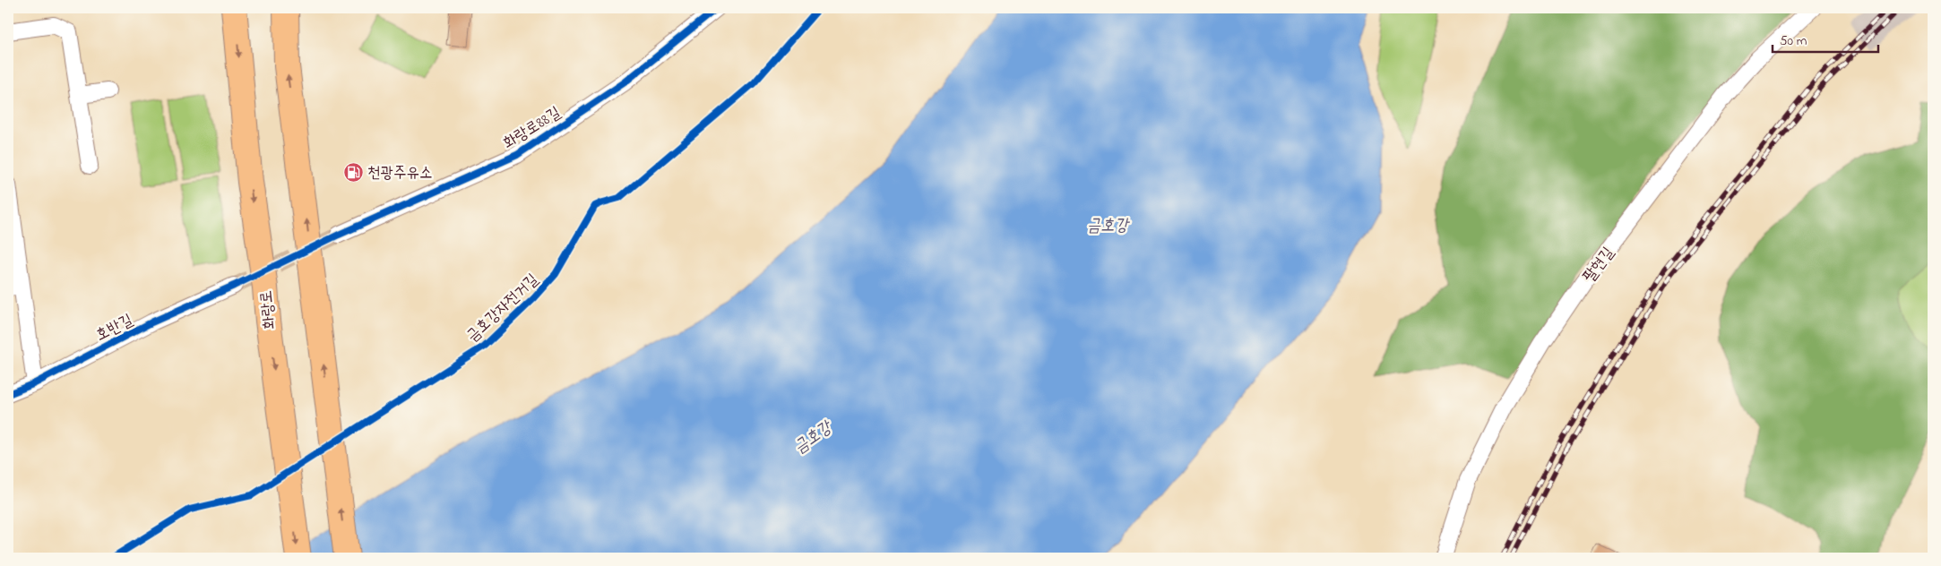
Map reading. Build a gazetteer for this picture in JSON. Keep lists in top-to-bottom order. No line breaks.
{"streets":{"main road":["화랑로"],"street":["화랑로88길","팔현길","호반길"],"cycle path":["금호강자전거길"]},"water":["금호강"],"places":{"fuel station":["천광주유소"]},"scale_bar":"50 m"}
